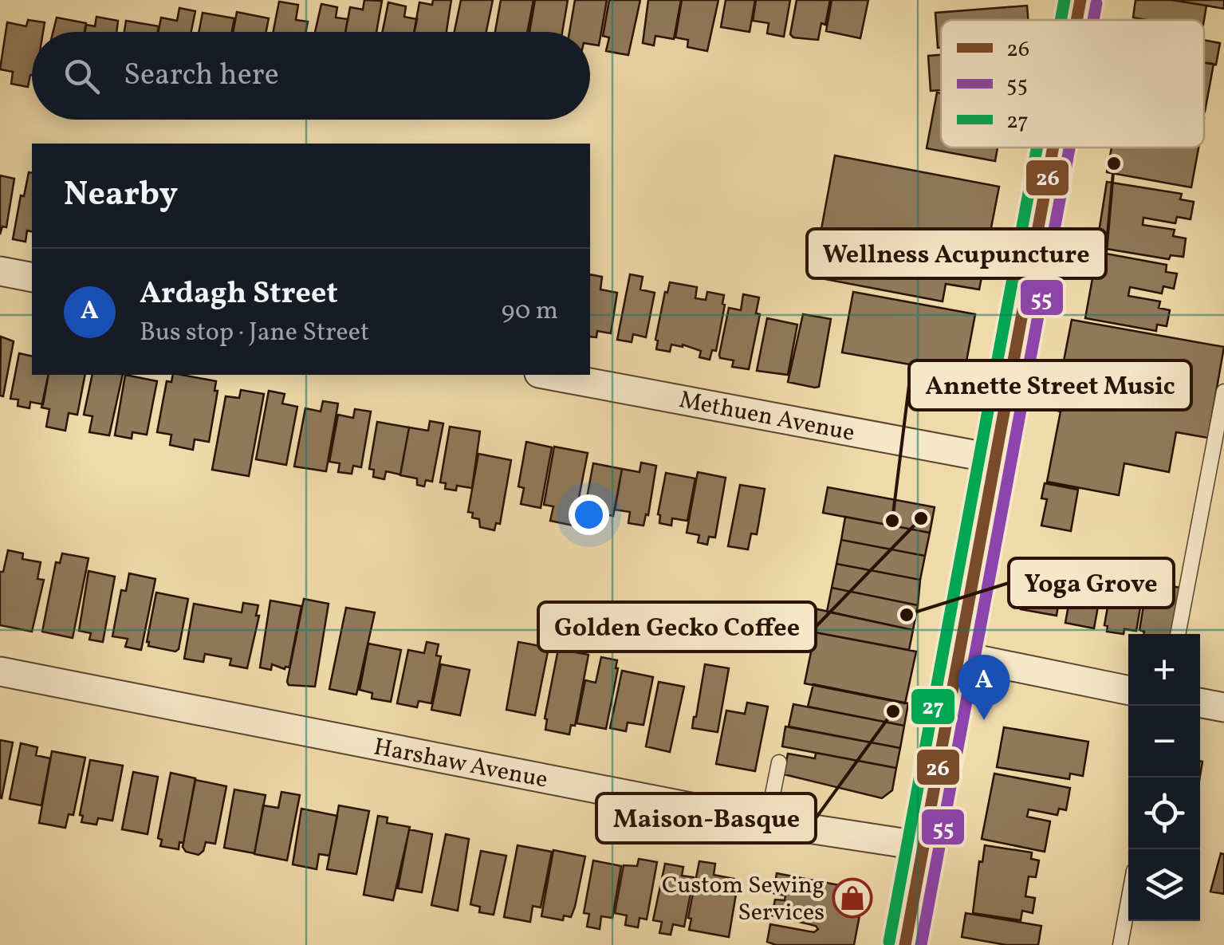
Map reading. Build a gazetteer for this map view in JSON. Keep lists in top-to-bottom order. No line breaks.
{"streets":{"street":["Methuen Avenue","Harshaw Avenue"]},"places":{"other":["Wellness Acupuncture","Golden Gecko Coffee","Annette Street Music","Yoga Grove","Maison-Basque"],"shop":["Custom Sewing Services"]},"lines":["transit line 26","transit line 27","transit line 55"],"legend":["26","55","27"],"page":{"search":"Search here","heading":"Nearby","list":[{"mark":"A","name":"Ardagh Street","note":"Bus stop · Jane Street","value":"90 m"}],"map_buttons":["+","−"],"pins":"A"}}
